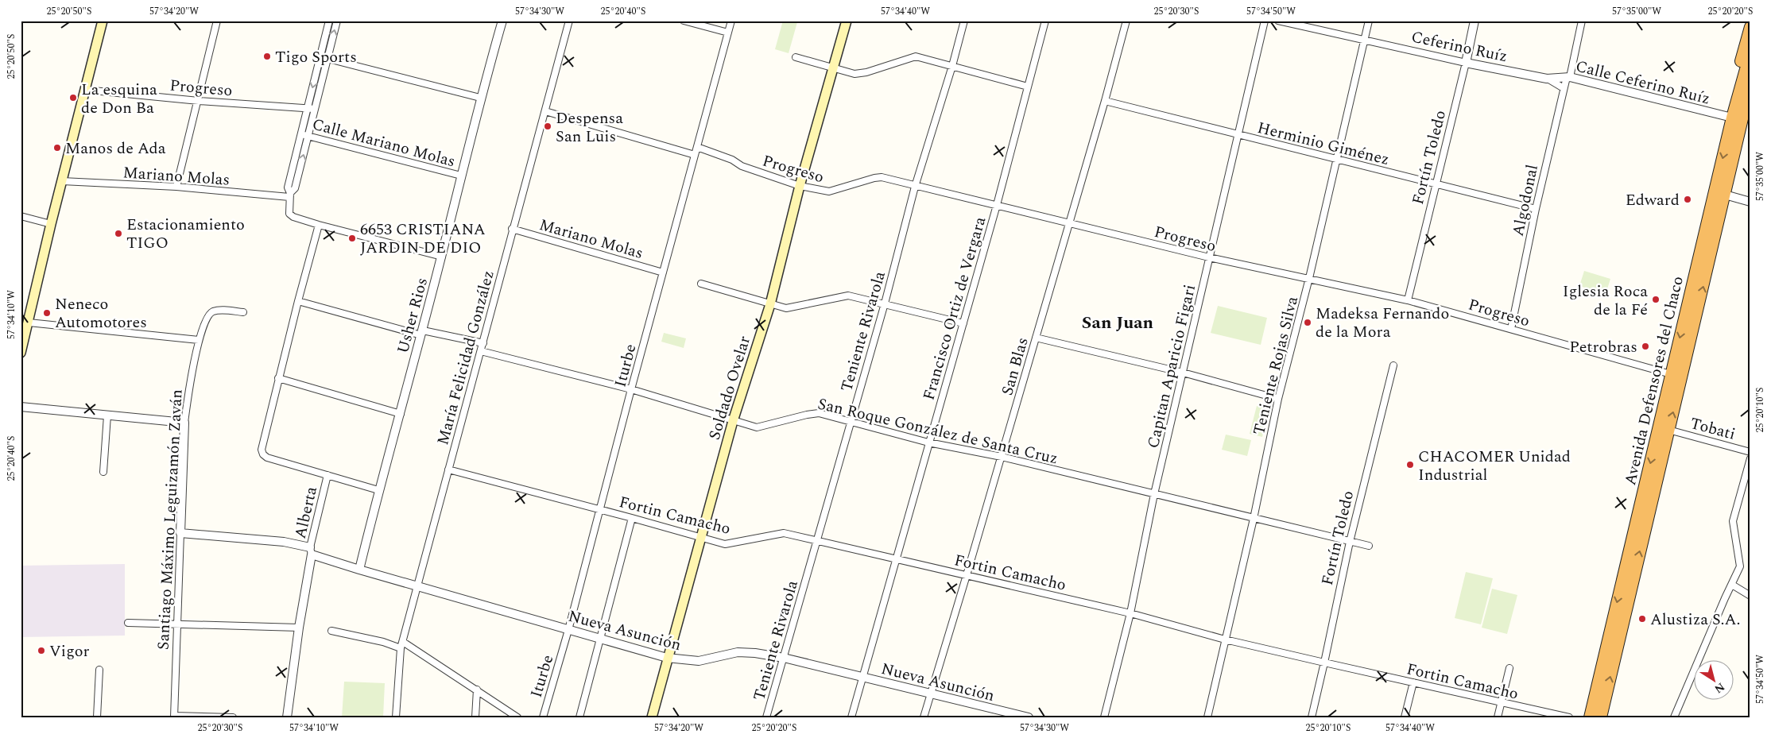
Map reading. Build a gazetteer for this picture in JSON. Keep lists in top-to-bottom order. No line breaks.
{"streets":{"highway":["Avenida Defensores del Chaco"],"main road":["Soldado Ovelar"],"street":["Ceferino Ruíz","Calle Ceferino Ruíz","Progreso","Calle Mariano Molas","Herminio Giménez","Fortín Toledo","Mariano Molas","Algodonal","Francisco Ortiz de Vergara","Usher Rios","Teniente Rivarola","María Felicidad González","Iturbe","Teniente Rojas Silva","San Blas","Capitan Aparicio Figari","Tobati","San Roque González de Santa Cruz","Alberta","Fortin Camacho","Santiago Máximo Leguizamón Zaván","Nueva Asunción"]},"crossings":[["Ceferino Ruíz","Calle Ceferino Ruíz"],["Ceferino Ruíz","Fortín Toledo"],["Ceferino Ruíz","Algodonal"],["Ceferino Ruíz","Teniente Rojas Silva"],["Calle Ceferino Ruíz","Algodonal"],["Calle Ceferino Ruíz","Avenida Defensores del Chaco"],["Progreso","Fortín Toledo"],["Progreso","Algodonal"],["Progreso","Francisco Ortiz de Vergara"],["Progreso","Teniente Rivarola"],["Progreso","Iturbe"],["Progreso","Teniente Rojas Silva"],["Progreso","San Blas"],["Progreso","Capitan Aparicio Figari"],["Progreso","Avenida Defensores del Chaco"],["Progreso","Soldado Ovelar"],["Calle Mariano Molas","Usher Rios"],["Herminio Giménez","Fortín Toledo"],["Herminio Giménez","Algodonal"],["Herminio Giménez","Teniente Rojas Silva"],["Herminio Giménez","San Blas"],["Herminio Giménez","Capitan Aparicio Figari"],["Fortín Toledo","San Roque González de Santa Cruz"],["Fortín Toledo","Fortin Camacho"],["Mariano Molas","María Felicidad González"],["Mariano Molas","Iturbe"],["Francisco Ortiz de Vergara","San Roque González de Santa Cruz"],["Francisco Ortiz de Vergara","Fortin Camacho"],["Francisco Ortiz de Vergara","Nueva Asunción"],["Usher Rios","Nueva Asunción"],["Teniente Rivarola","San Roque González de Santa Cruz"],["Teniente Rivarola","Fortin Camacho"],["Teniente Rivarola","Nueva Asunción"],["María Felicidad González","San Roque González de Santa Cruz"],["María Felicidad González","Fortin Camacho"],["María Felicidad González","Nueva Asunción"],["Iturbe","San Roque González de Santa Cruz"],["Iturbe","Fortin Camacho"],["Iturbe","Nueva Asunción"],["Teniente Rojas Silva","San Roque González de Santa Cruz"],["Teniente Rojas Silva","Fortin Camacho"],["San Blas","San Roque González de Santa Cruz"],["San Blas","Fortin Camacho"],["San Blas","Nueva Asunción"],["Capitan Aparicio Figari","San Roque González de Santa Cruz"],["Capitan Aparicio Figari","Fortin Camacho"],["Avenida Defensores del Chaco","Tobati"],["Soldado Ovelar","San Roque González de Santa Cruz"],["Soldado Ovelar","Fortin Camacho"],["Soldado Ovelar","Nueva Asunción"],["Alberta","Nueva Asunción"],["Santiago Máximo Leguizamón Zaván","Nueva Asunción"]],"districts":["San Juan"],"places":["Tigo Sports","La esquina de Don Ba","Despensa San Luis","Manos de Ada","Edward","Estacionamiento TIGO","6653 CRISTIANA JARDIN DE DIO","Iglesia Roca de la Fé","Neneco Automotores","Madeksa Fernando de la Mora","Petrobras","CHACOMER Unidad Industrial","Alustiza S.A.","Vigor"],"north":"bottom right","coordinates":["25°20'50\"S","57°34'20\"W","57°34'30\"W","25°20'40\"S","57°34'40\"W","25°20'30\"S","57°34'50\"W","57°35'00\"W","25°20'20\"S","57°34'10\"W","25°20'10\"S"]}
